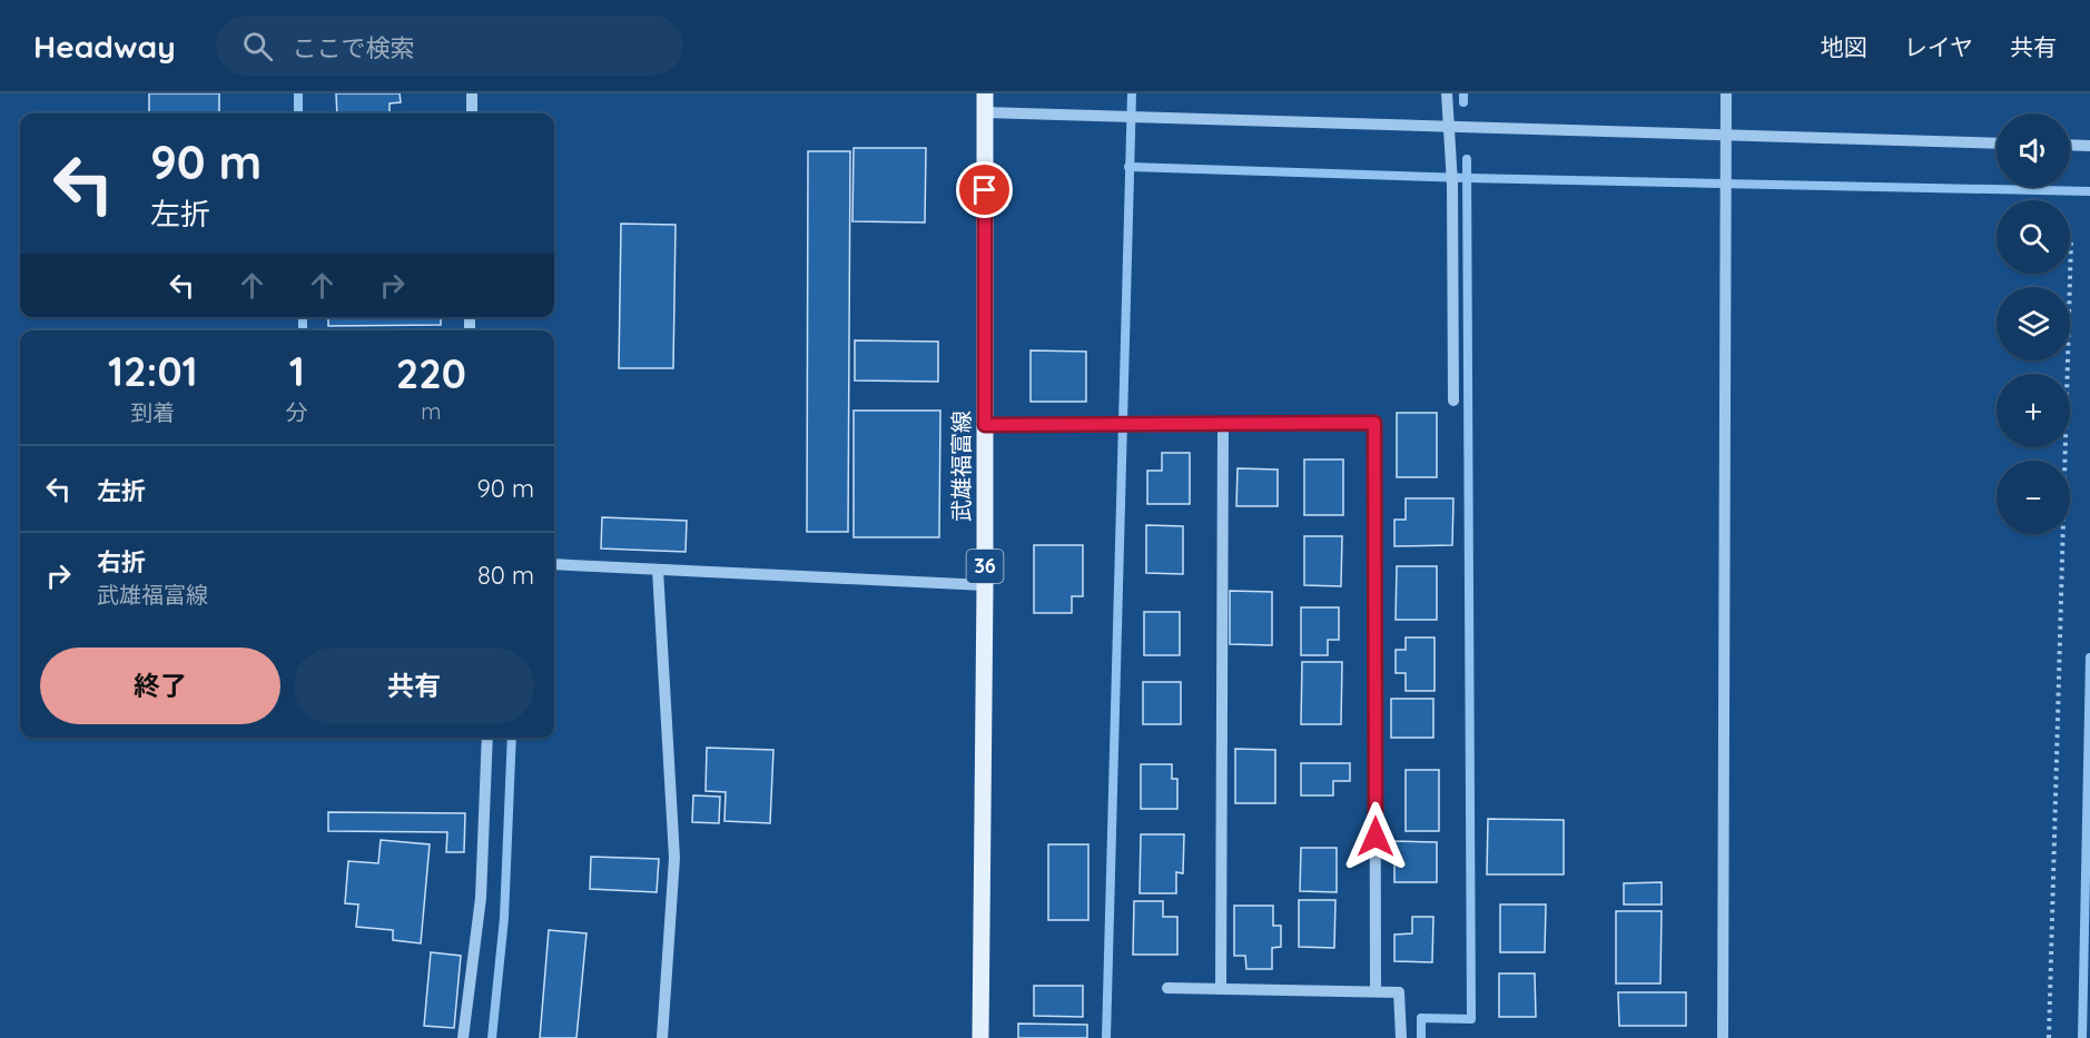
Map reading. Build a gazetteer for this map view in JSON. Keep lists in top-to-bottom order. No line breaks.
{"streets":{"main road":["武雄福富線","36"]},"page":{"header":"Headway","search":"ここで検索","nav":["地図","レイヤ","共有"],"map_buttons":["+","−"],"turn":["90 m","左折"],"eta":["12:01","到着","1","分","220","m"],"list":[{"name":"左折","value":"90 m"},{"name":"右折","note":"武雄福富線","value":"80 m"}],"buttons":["終了","共有"]}}
